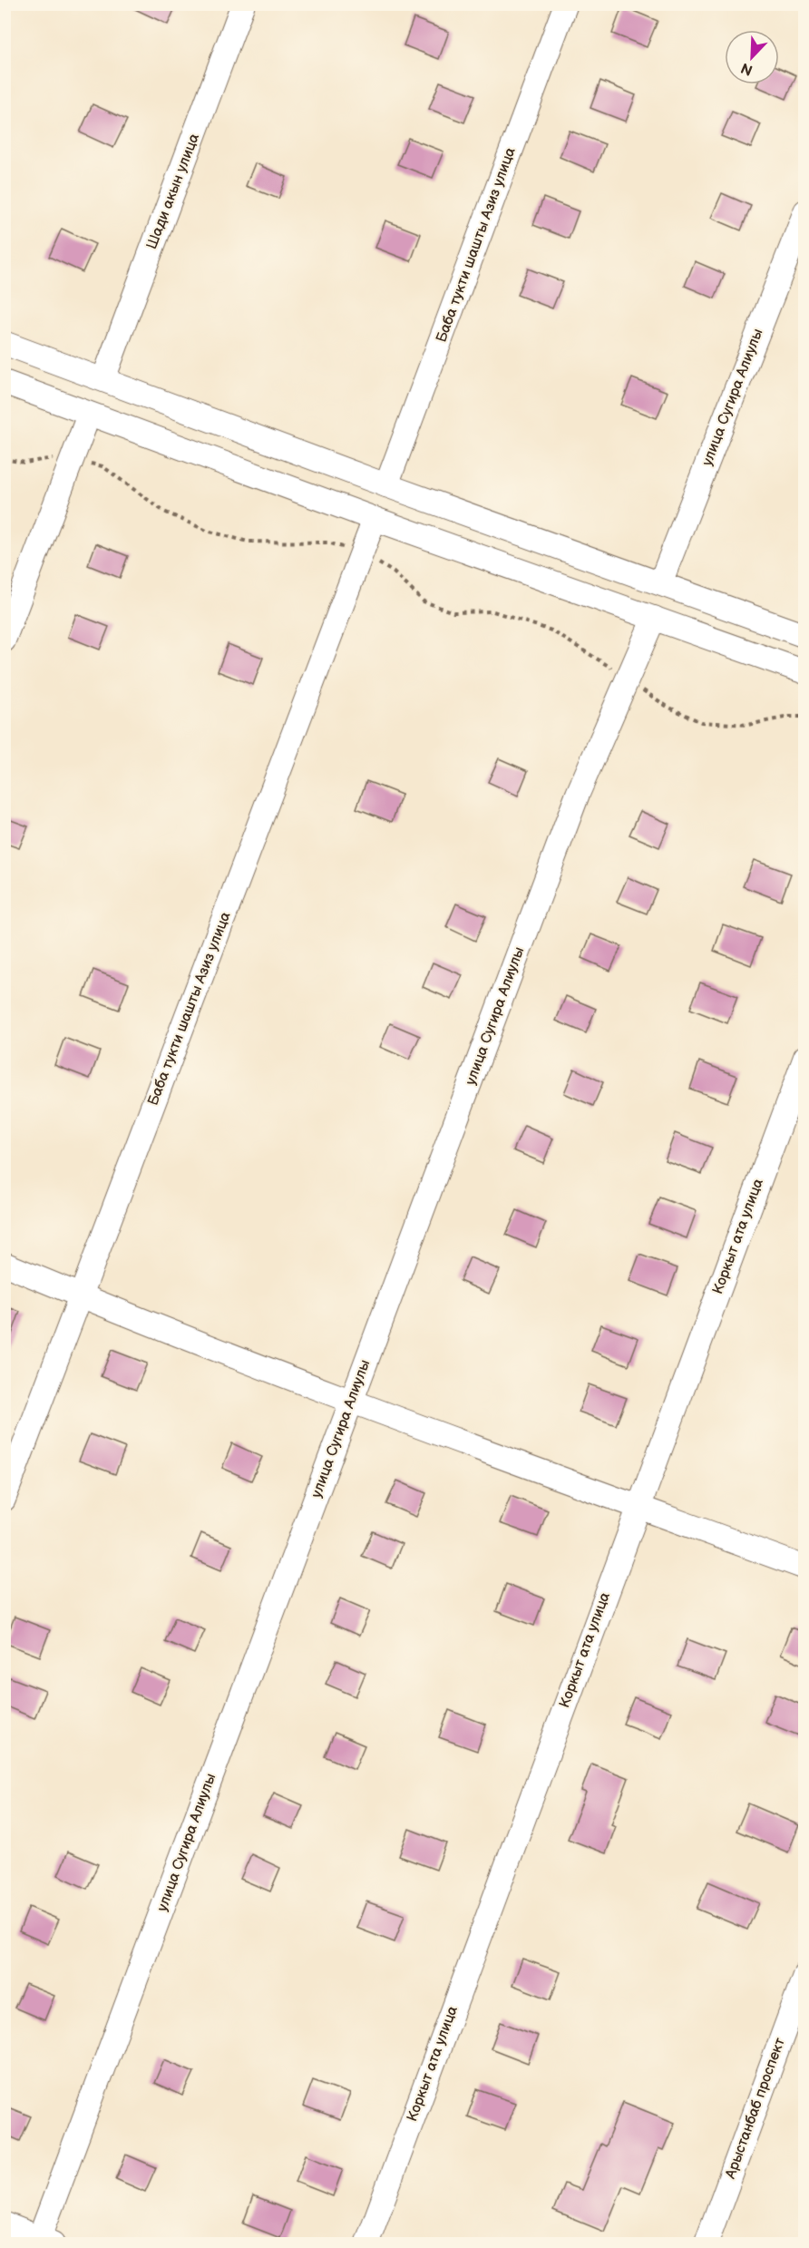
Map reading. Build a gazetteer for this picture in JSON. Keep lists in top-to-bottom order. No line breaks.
{"streets":{"street":["Шади акын улица","Баба тукти шашты Азиз улица","улица Сугира Алиулы","Коркыт ата улица","Арыстанбаб проспект"]},"north":"bottom left"}
